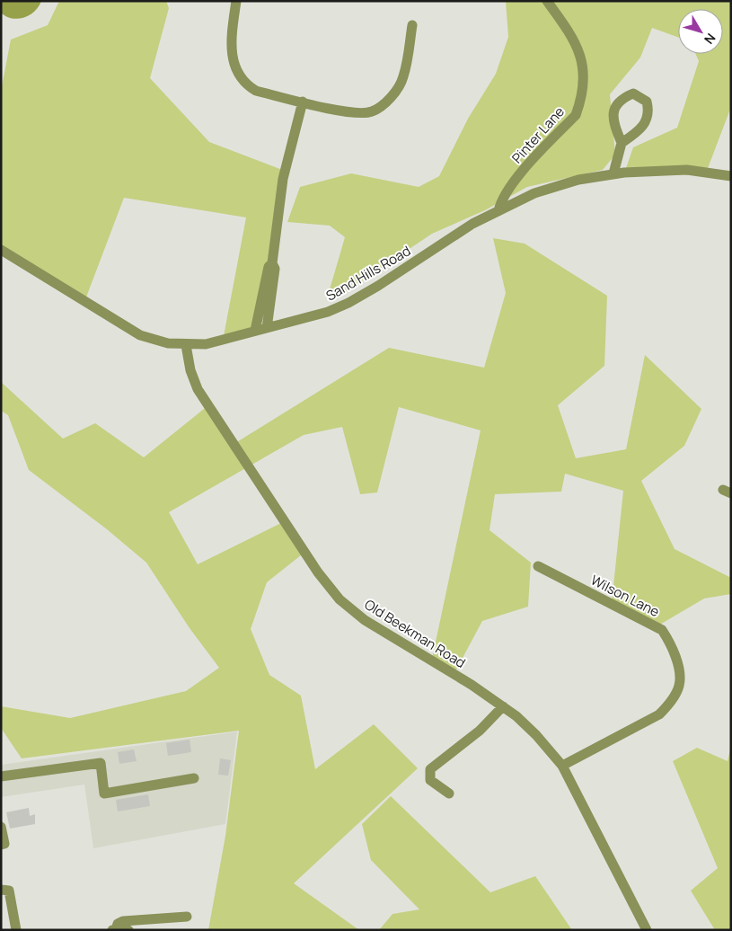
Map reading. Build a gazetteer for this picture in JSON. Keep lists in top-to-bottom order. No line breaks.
{"streets":{"street":["Pinter Lane","Sand Hills Road","Wilson Lane","Old Beekman Road"]},"crossings":[["Pinter Lane","Sand Hills Road"],["Sand Hills Road","Old Beekman Road"],["Wilson Lane","Old Beekman Road"]],"north":"bottom right"}
